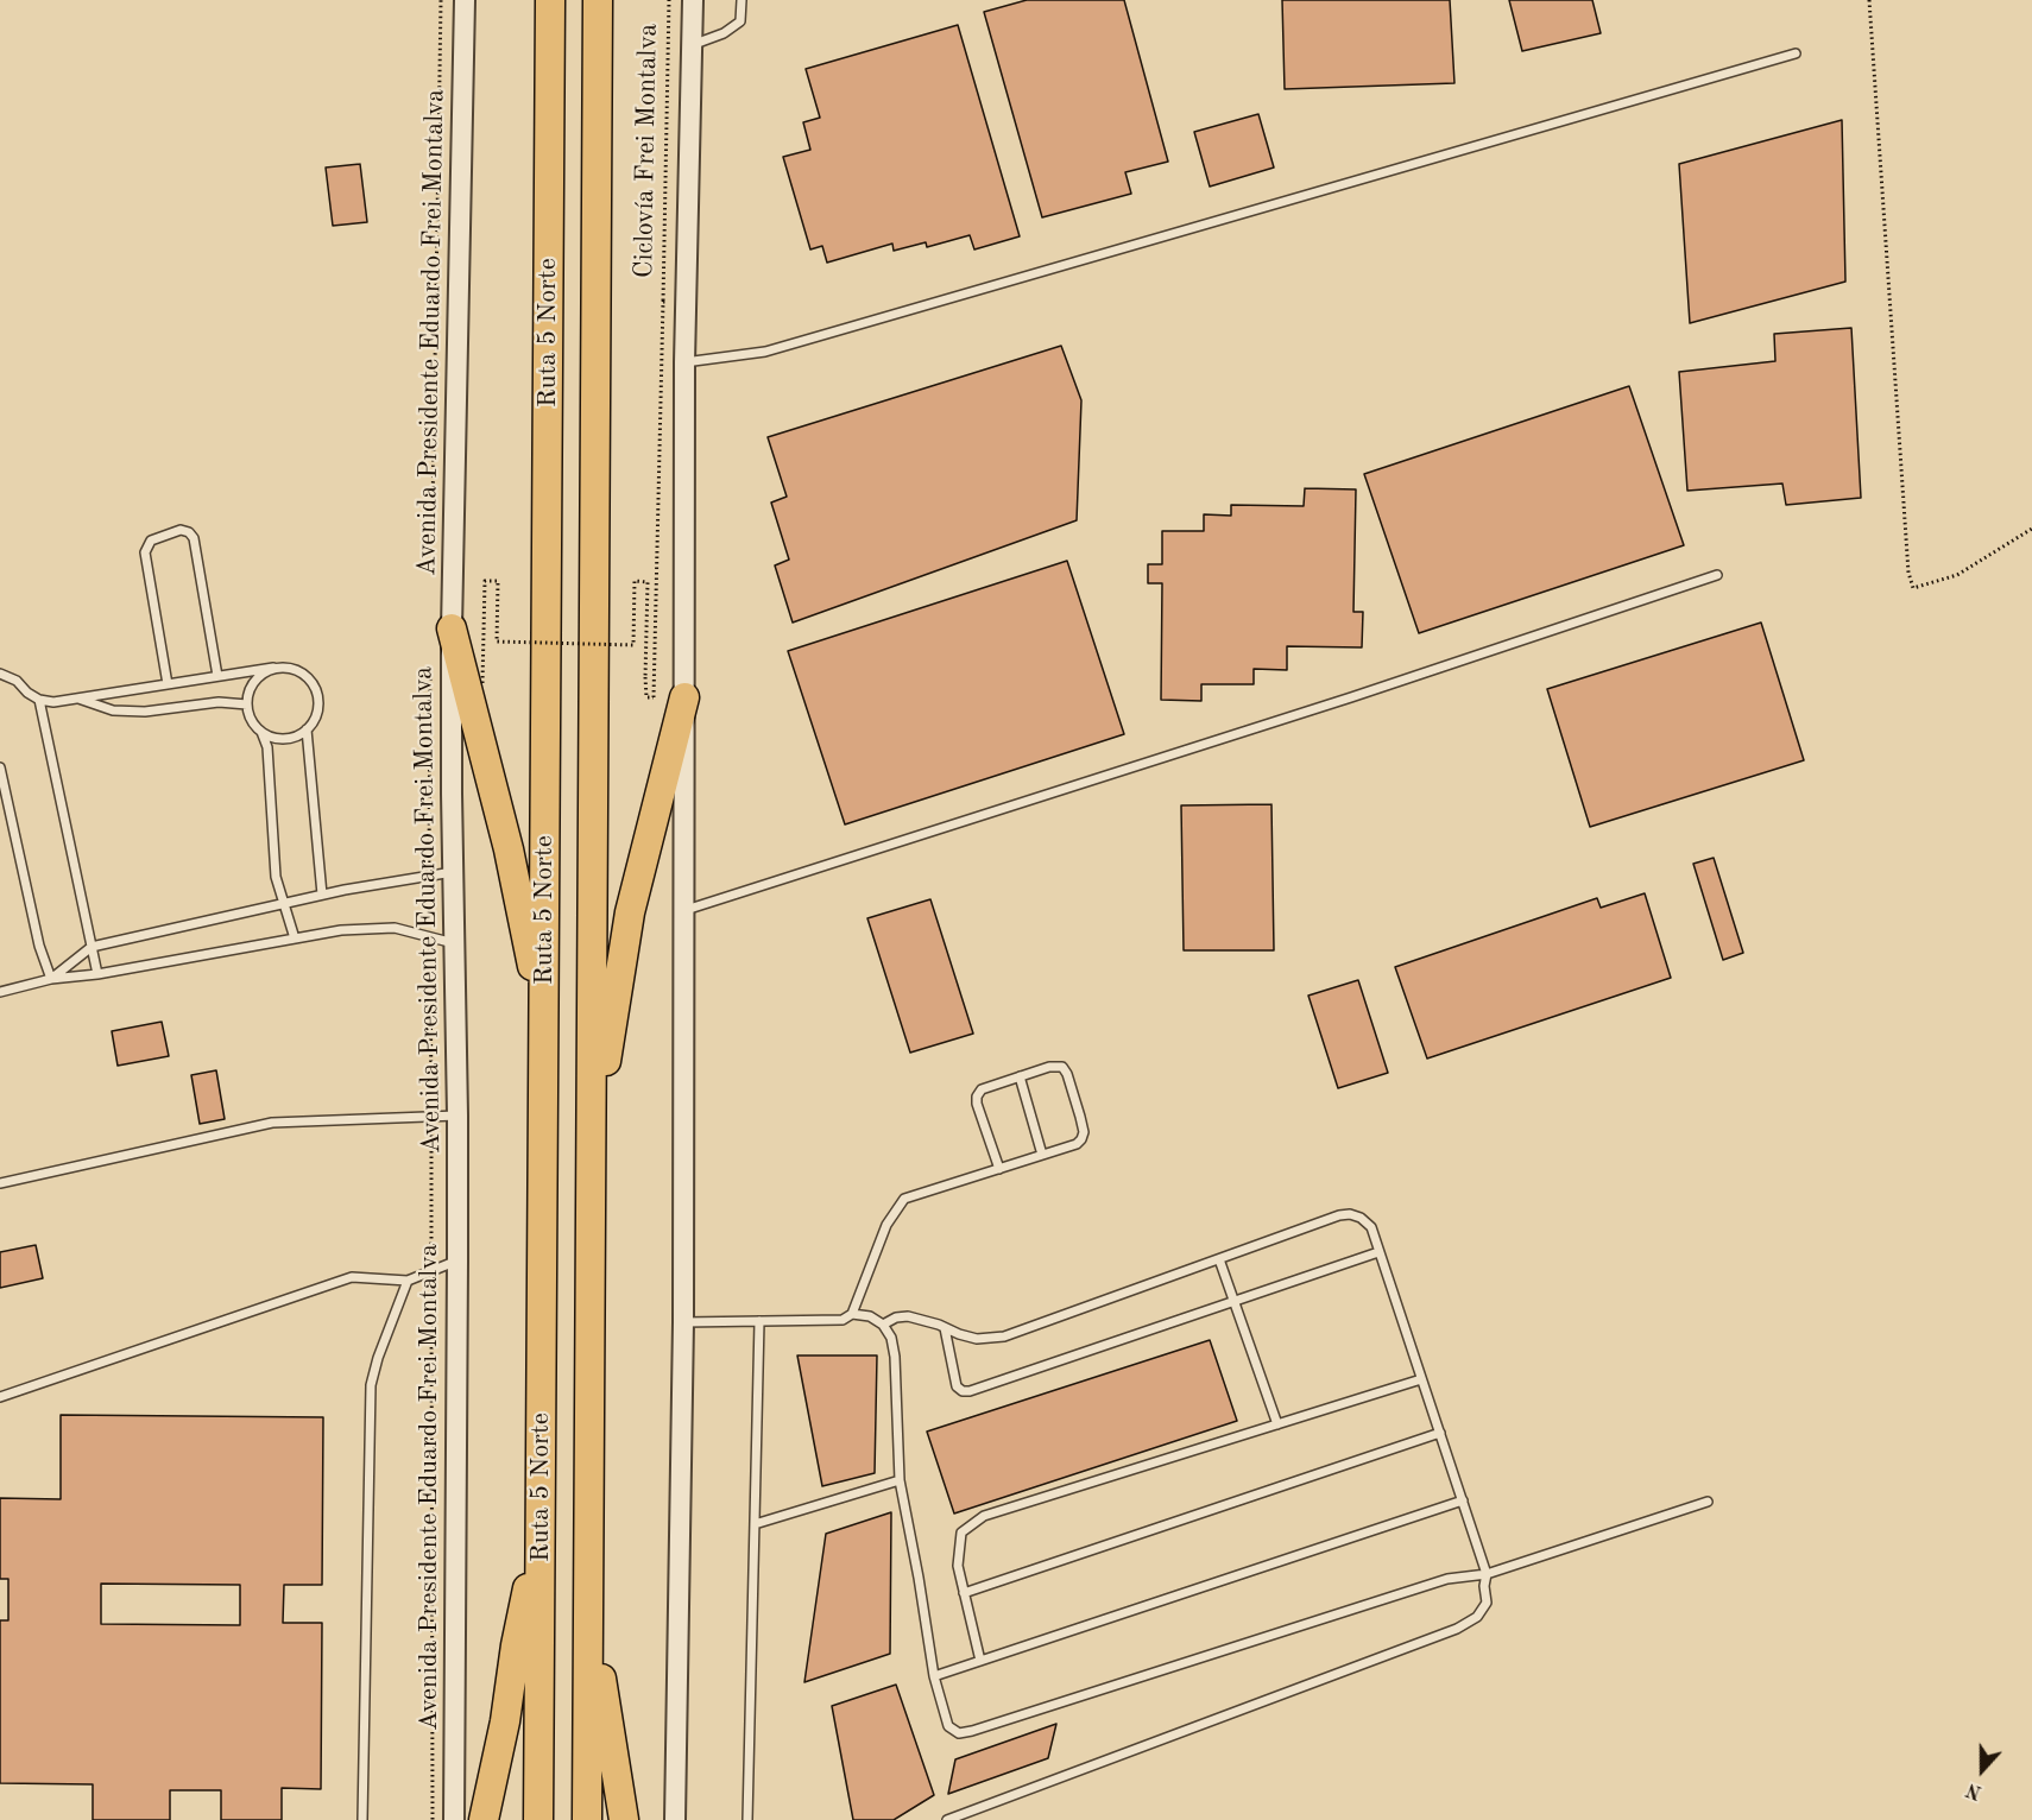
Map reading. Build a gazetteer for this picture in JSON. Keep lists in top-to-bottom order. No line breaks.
{"streets":{"highway":["Ruta 5 Norte"],"street":["Avenida Presidente Eduardo Frei Montalva"],"path":["Ciclovía Frei Montalva"]},"north":"bottom"}
